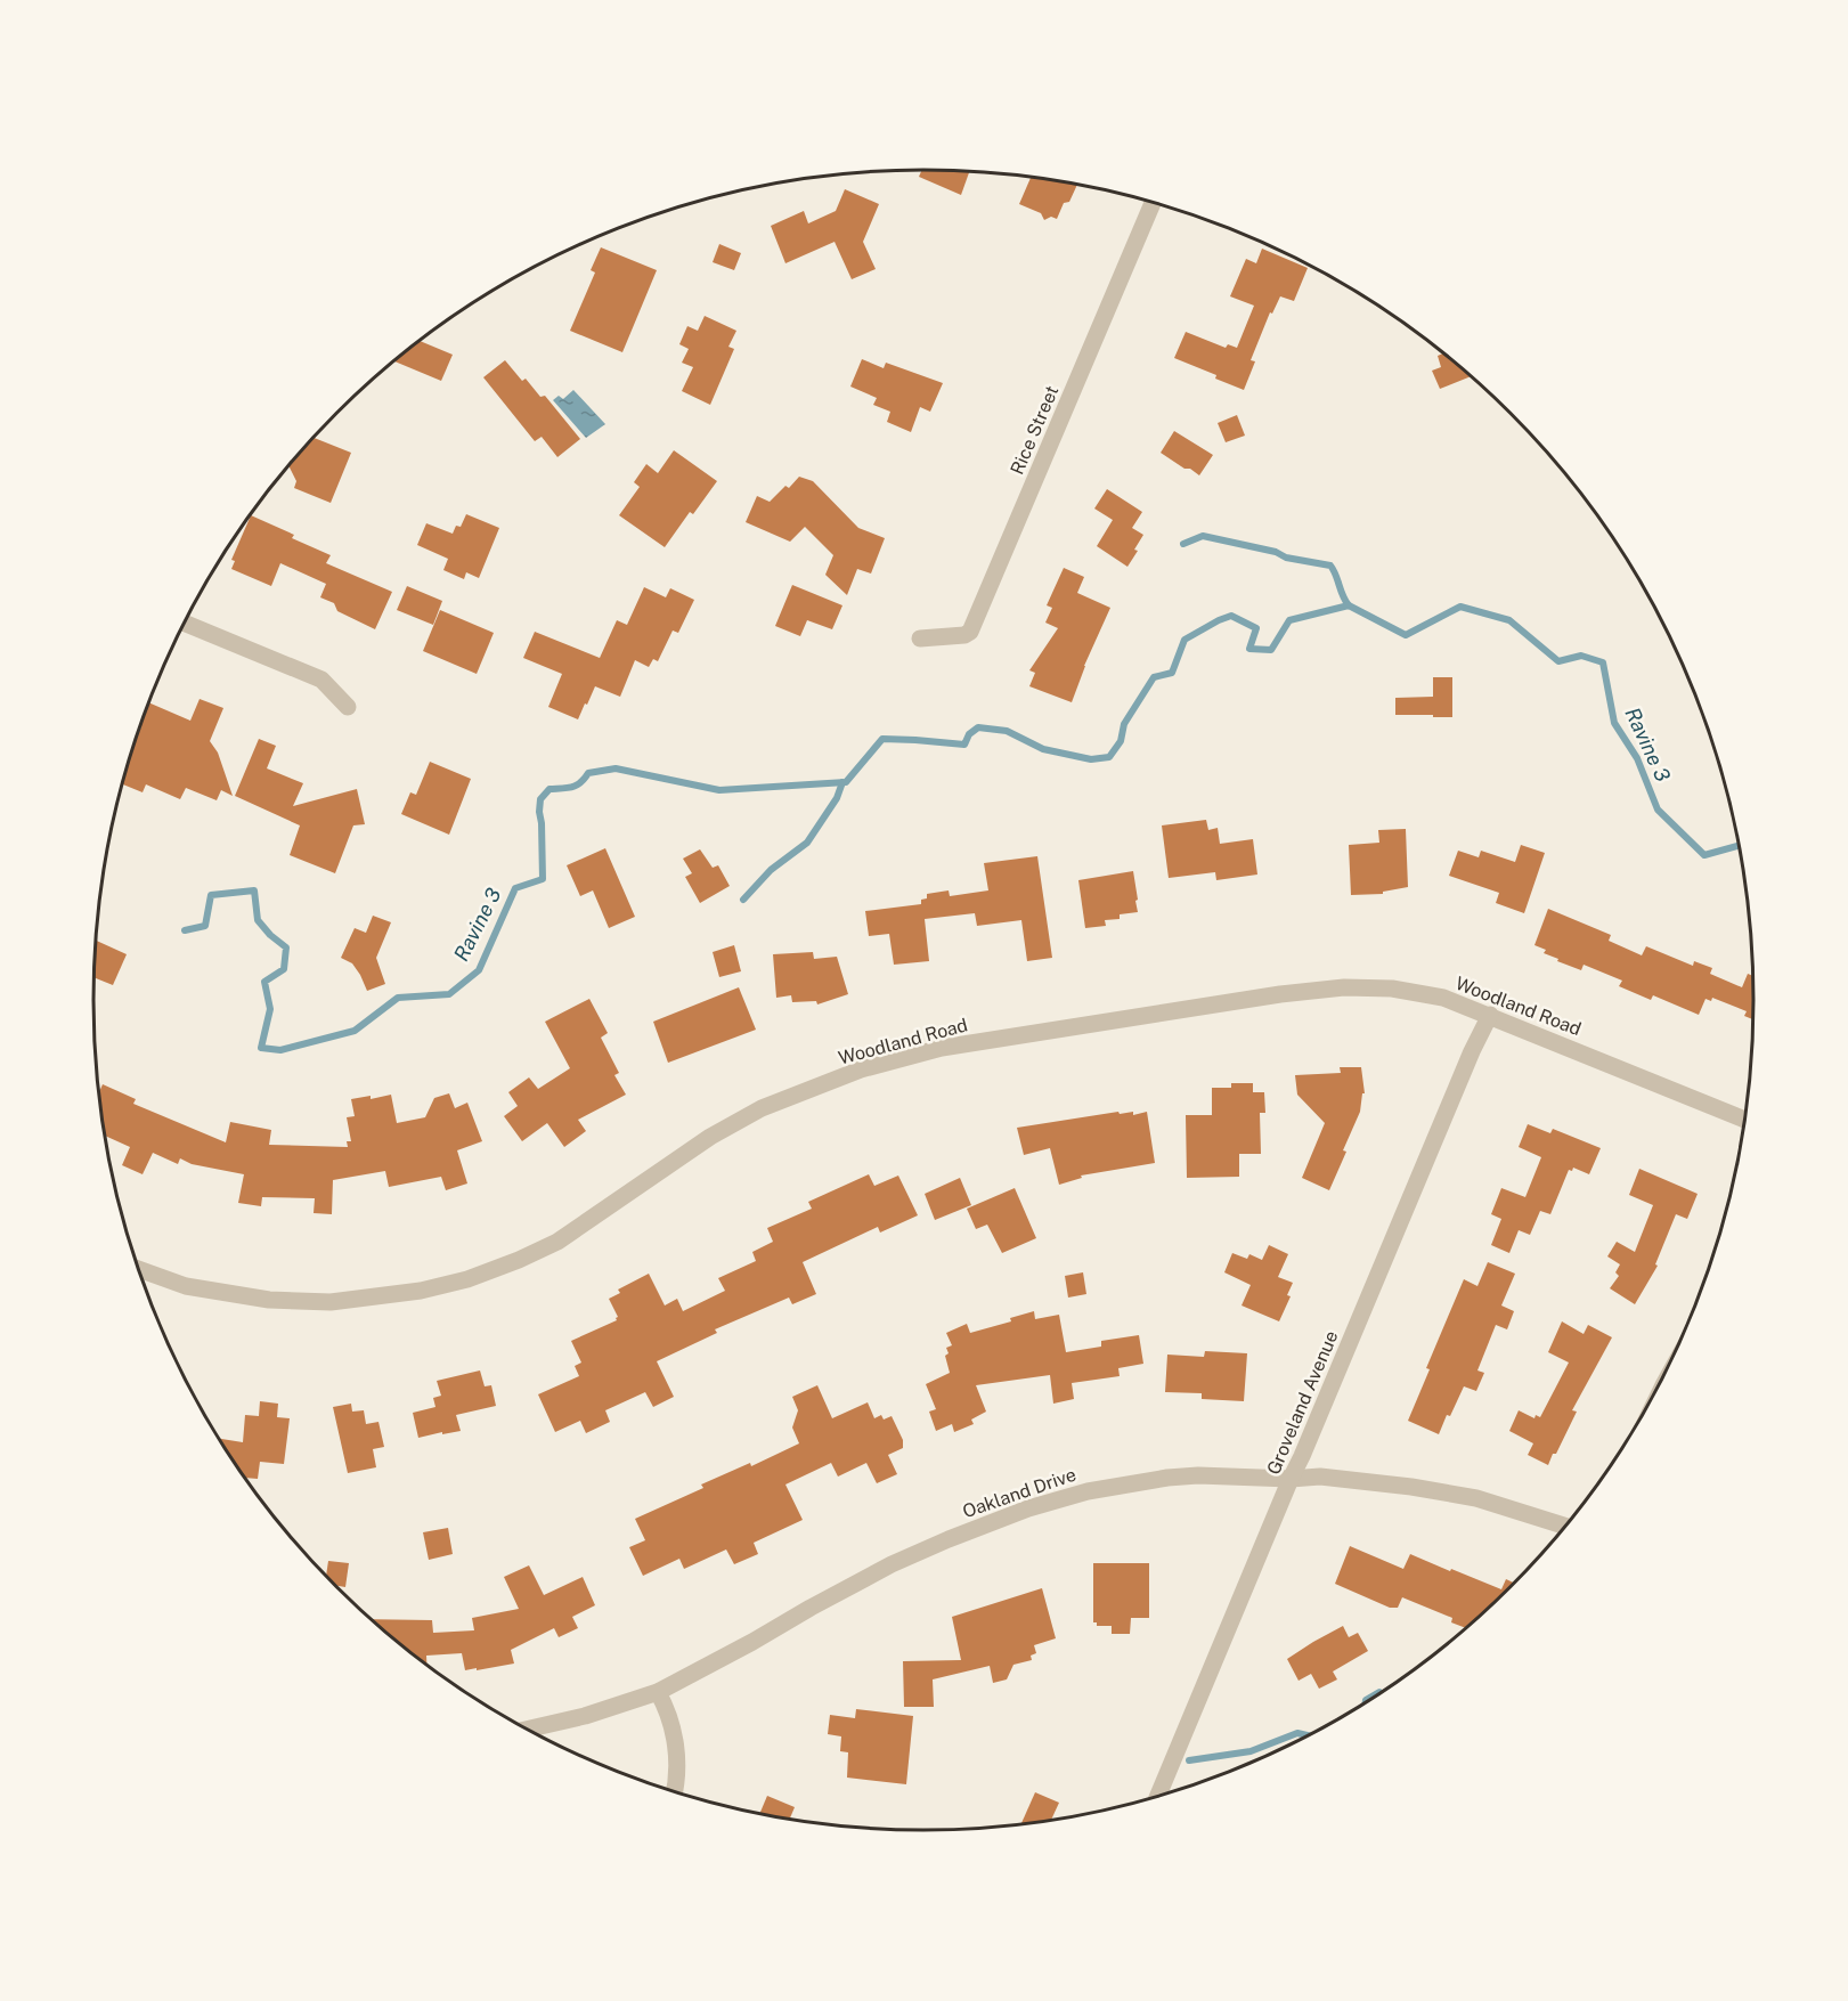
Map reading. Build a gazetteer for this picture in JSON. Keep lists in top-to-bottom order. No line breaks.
{"streets":{"street":["Rice Street","Woodland Road","Groveland Avenue","Oakland Drive"]},"crossings":[["Woodland Road","Groveland Avenue"],["Groveland Avenue","Oakland Drive"]],"water":["Ravine 3"]}
